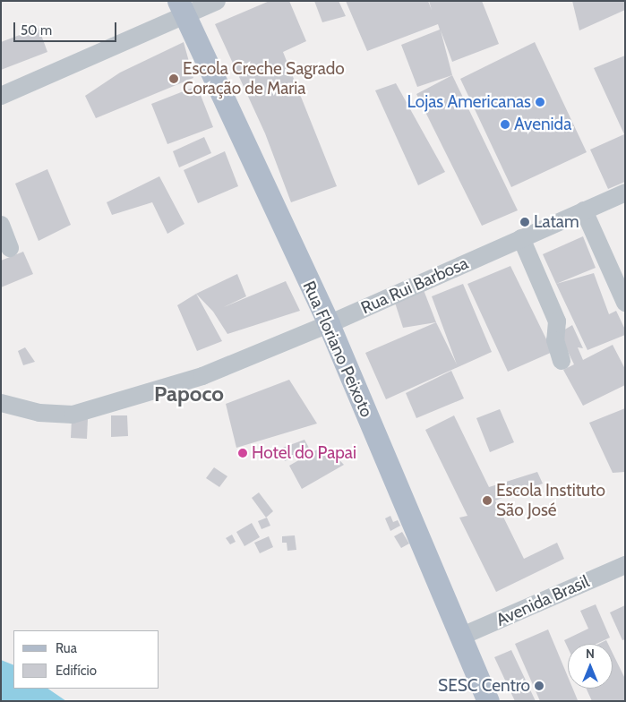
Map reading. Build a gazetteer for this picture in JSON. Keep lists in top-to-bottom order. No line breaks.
{"streets":{"main road":["Rua Floriano Peixoto"],"street":["Rua Rui Barbosa","Avenida Brasil"]},"crossings":[["Rua Rui Barbosa","Rua Floriano Peixoto"],["Rua Floriano Peixoto","Avenida Brasil"]],"districts":["Papoco"],"places":["Escola Creche Sagrado Coração de Maria","Lojas Americanas","Avenida","Latam","Hotel do Papai","Escola Instituto São José","SESC Centro"],"legend":["Rua","Edifício"],"scale_bar":"50 m","north":"top"}
